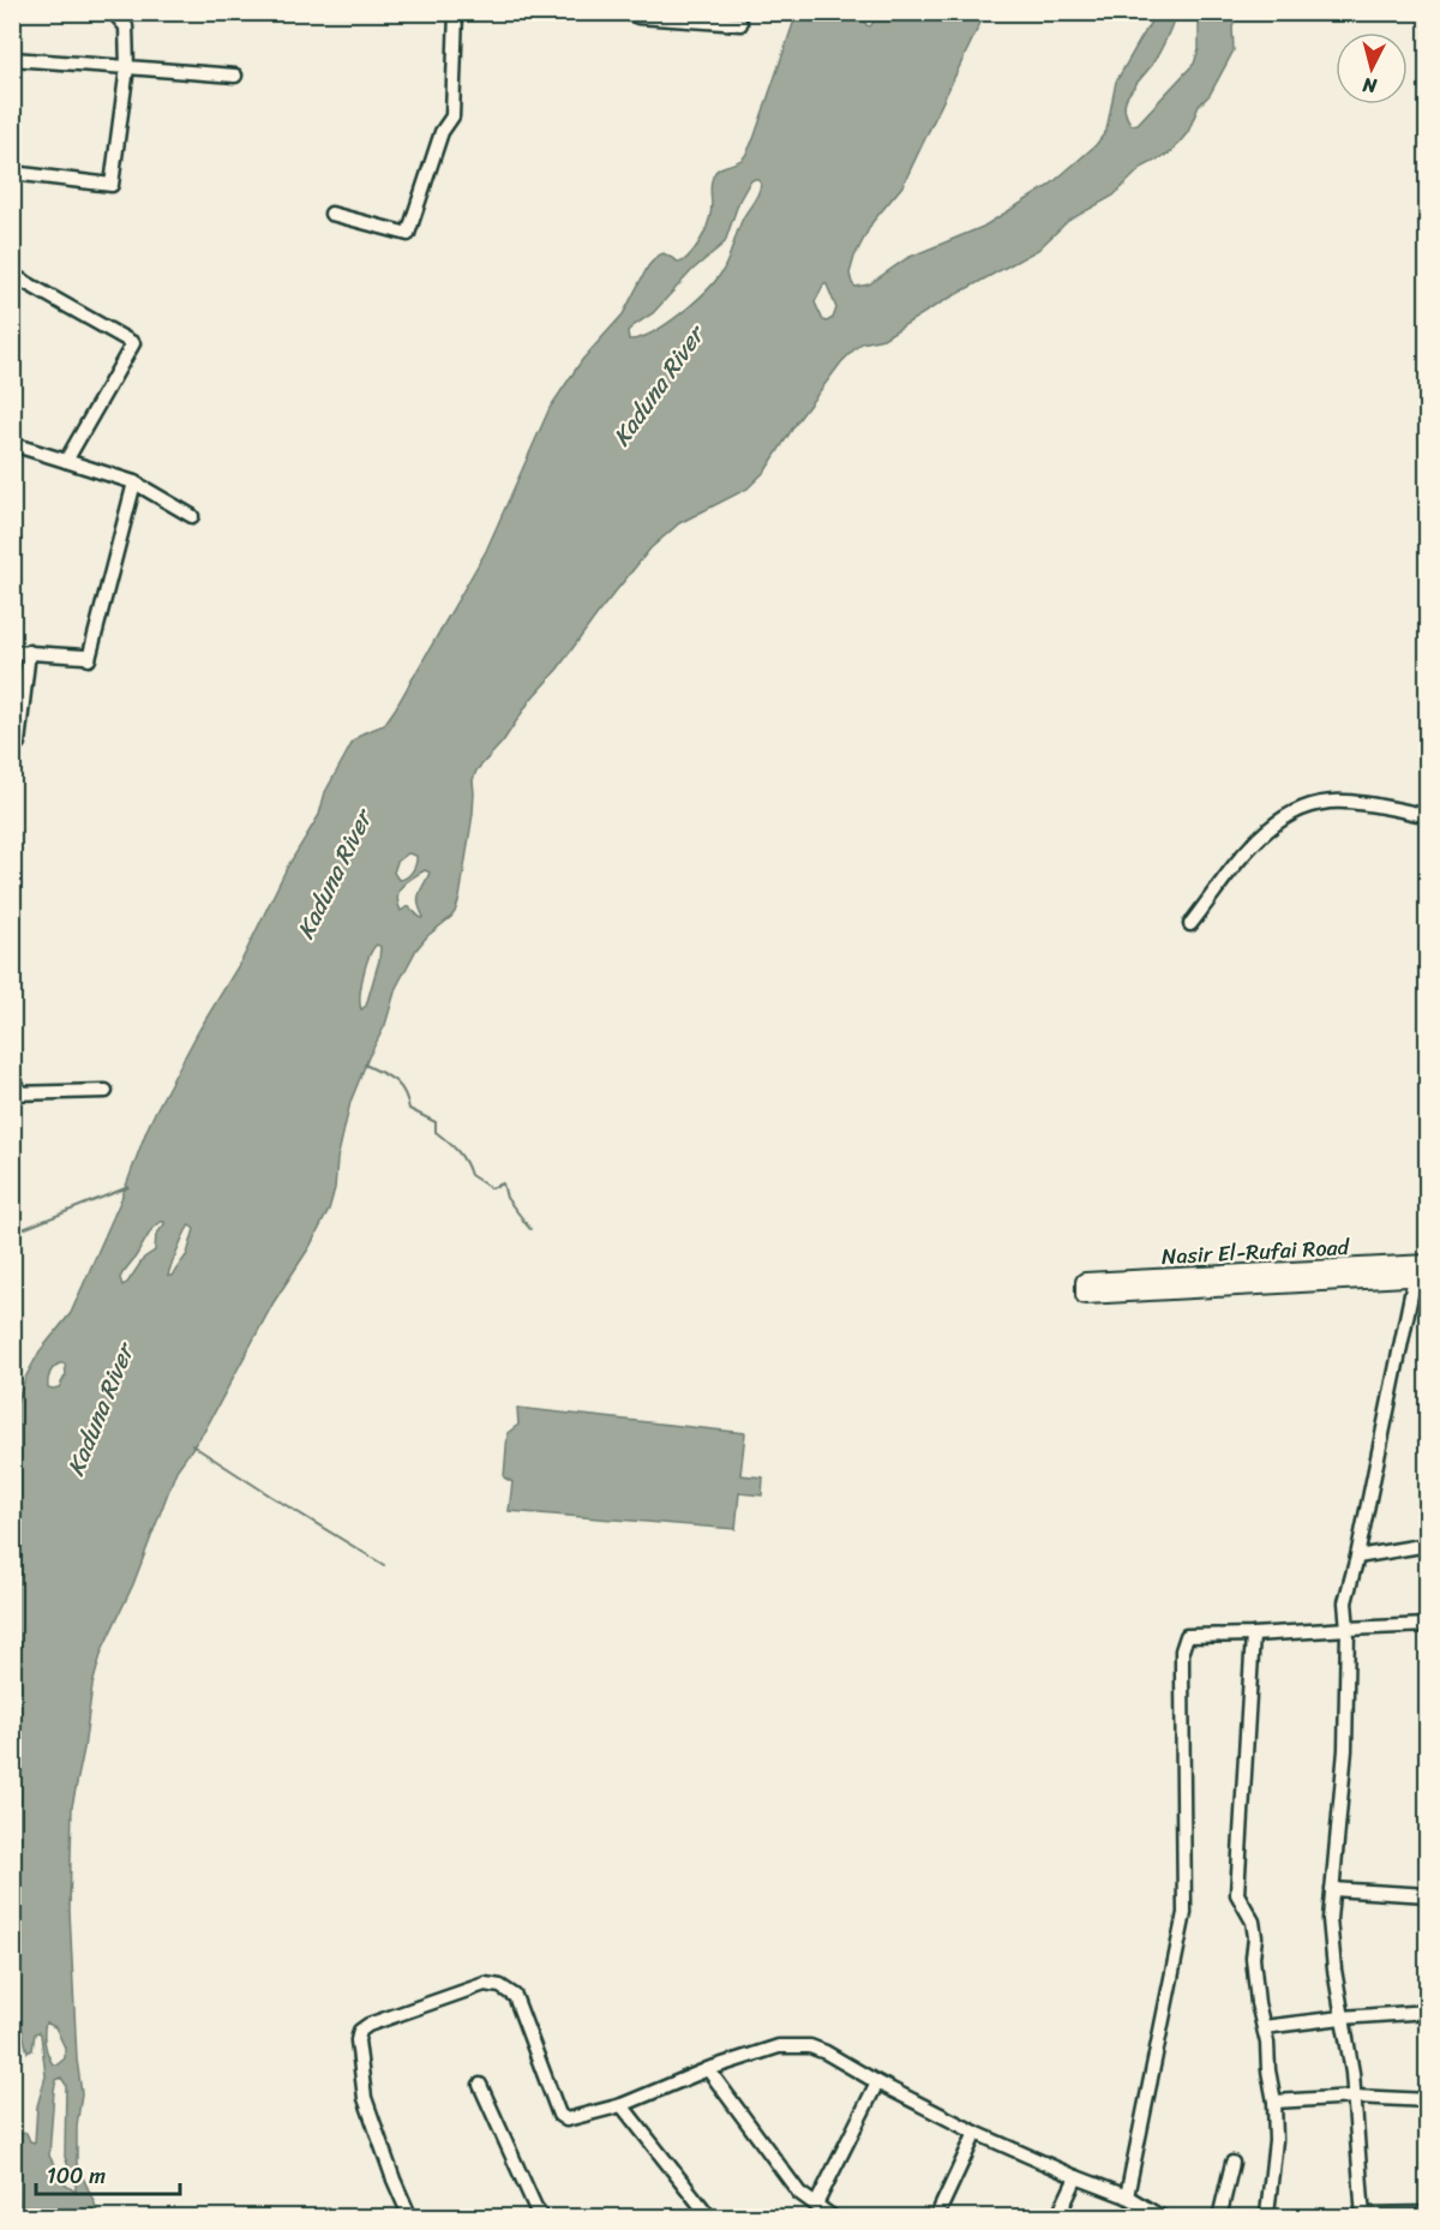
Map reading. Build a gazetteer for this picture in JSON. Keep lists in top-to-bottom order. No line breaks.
{"streets":{"main road":["Nasir El-Rufai Road"]},"water":["Kaduna River"],"scale_bar":"100 m","north":"bottom"}
